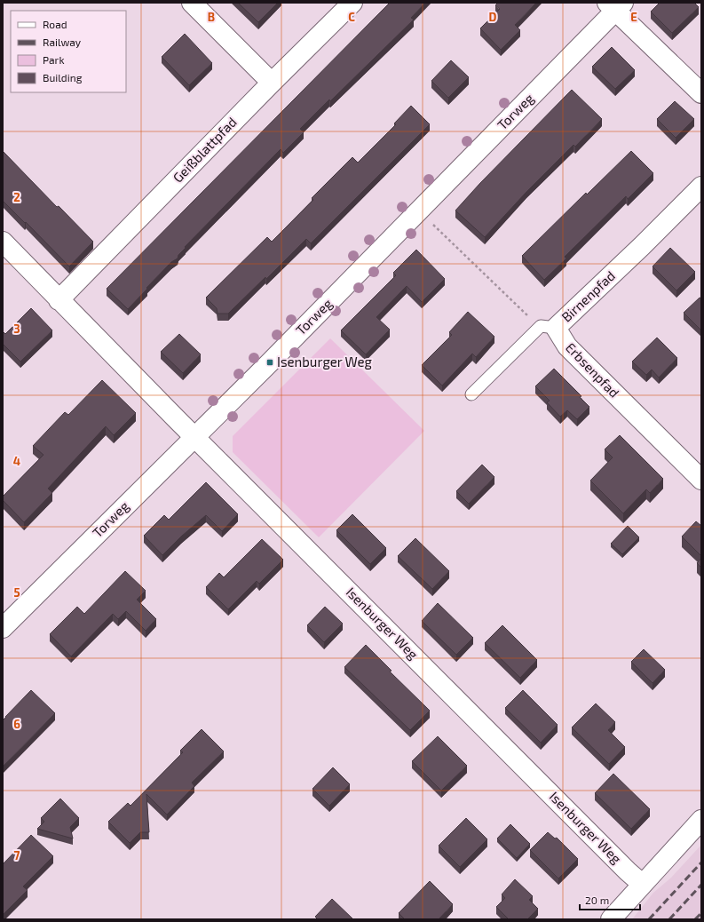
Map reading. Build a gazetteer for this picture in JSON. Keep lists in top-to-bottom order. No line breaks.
{"streets":{"street":["Torweg","Geißblattpfad","Birnenpfad","Erbsenpfad","Isenburger Weg"]},"crossings":[["Torweg","Isenburger Weg"],["Geißblattpfad","Isenburger Weg"],["Birnenpfad","Erbsenpfad"]],"places":{"transit":["Isenburger Weg"]},"legend":["Road","Railway","Park","Building"],"scale_bar":"20 m","grid":{"columns":["B","C","D","E"],"rows":["2","3","4","5","6","7"]}}
